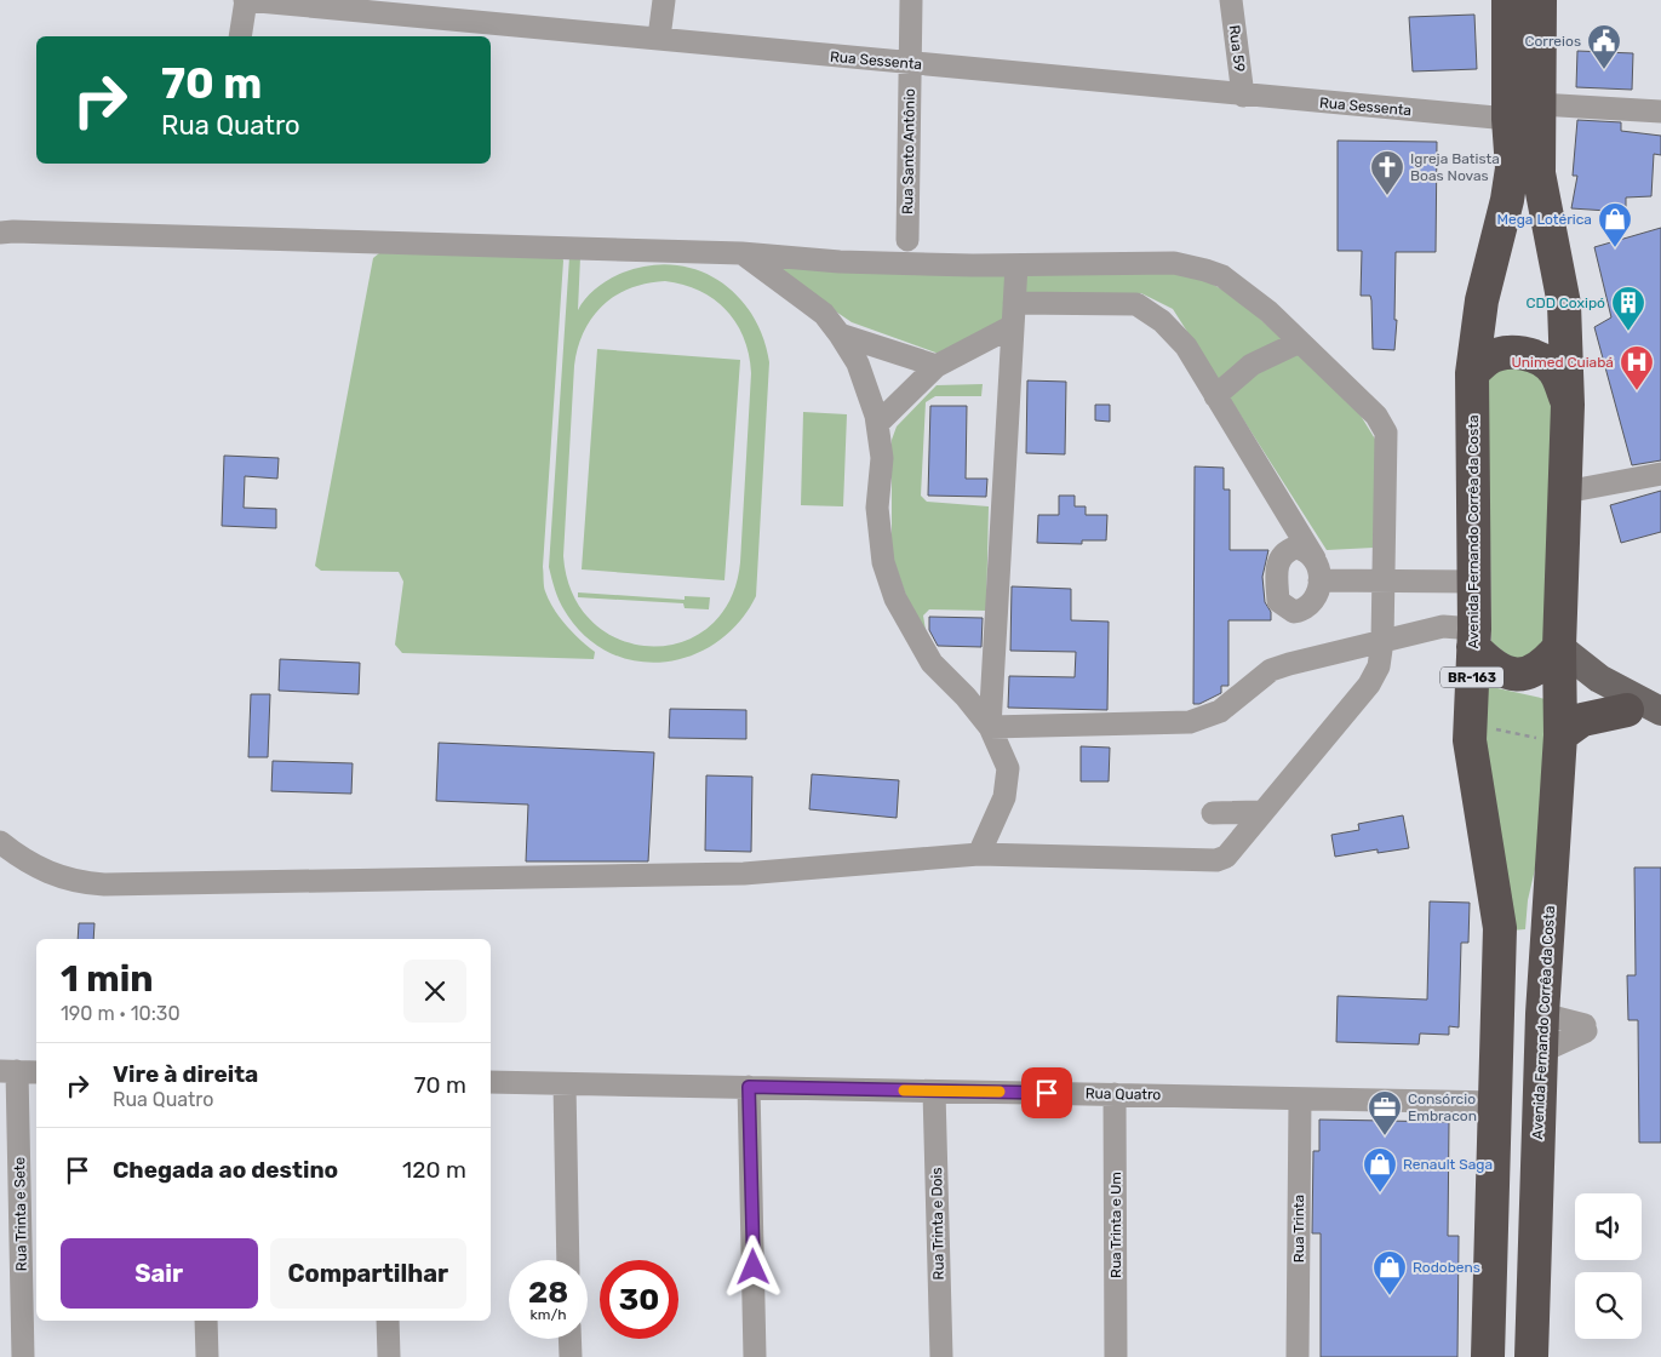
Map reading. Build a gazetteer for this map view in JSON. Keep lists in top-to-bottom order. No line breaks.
{"streets":{"highway":["Avenida Fernando Corrêa da Costa","BR-163"],"street":["Rua 59","Rua Sessenta","Rua Santo Antônio","Rua Quatro","Rua Trinta e Sete","Rua Trinta e Dois","Rua Trinta e Um","Rua Trinta"]},"crossings":[["Rua 59","Rua Sessenta"],["Rua Sessenta","Rua Santo Antônio"],["Rua Sessenta","Avenida Fernando Corrêa da Costa"],["Avenida Fernando Corrêa da Costa","Rua Quatro"],["Rua Quatro","Rua Trinta e Dois"],["Rua Quatro","Rua Trinta e Um"],["Rua Quatro","Rua Trinta"]],"places":{"public building":["Correios"],"church":["Igreja Batista Boas Novas"],"shop":["Mega Lotérica","Renault Saga","Rodobens"],"building":["CDD Coxipó"],"hospital":["Unimed Cuiabá"],"office":["Consórcio Embracon"]},"page":{"turn":["70 m","Rua Quatro"],"heading":["1 min","190 m · 10:30"],"list":[{"name":"Vire à direita","note":"Rua Quatro","value":"70 m"},{"name":"Chegada ao destino","value":"120 m"}],"buttons":["Sair","Compartilhar"],"speed":"28 km/h","limit":"30"}}
